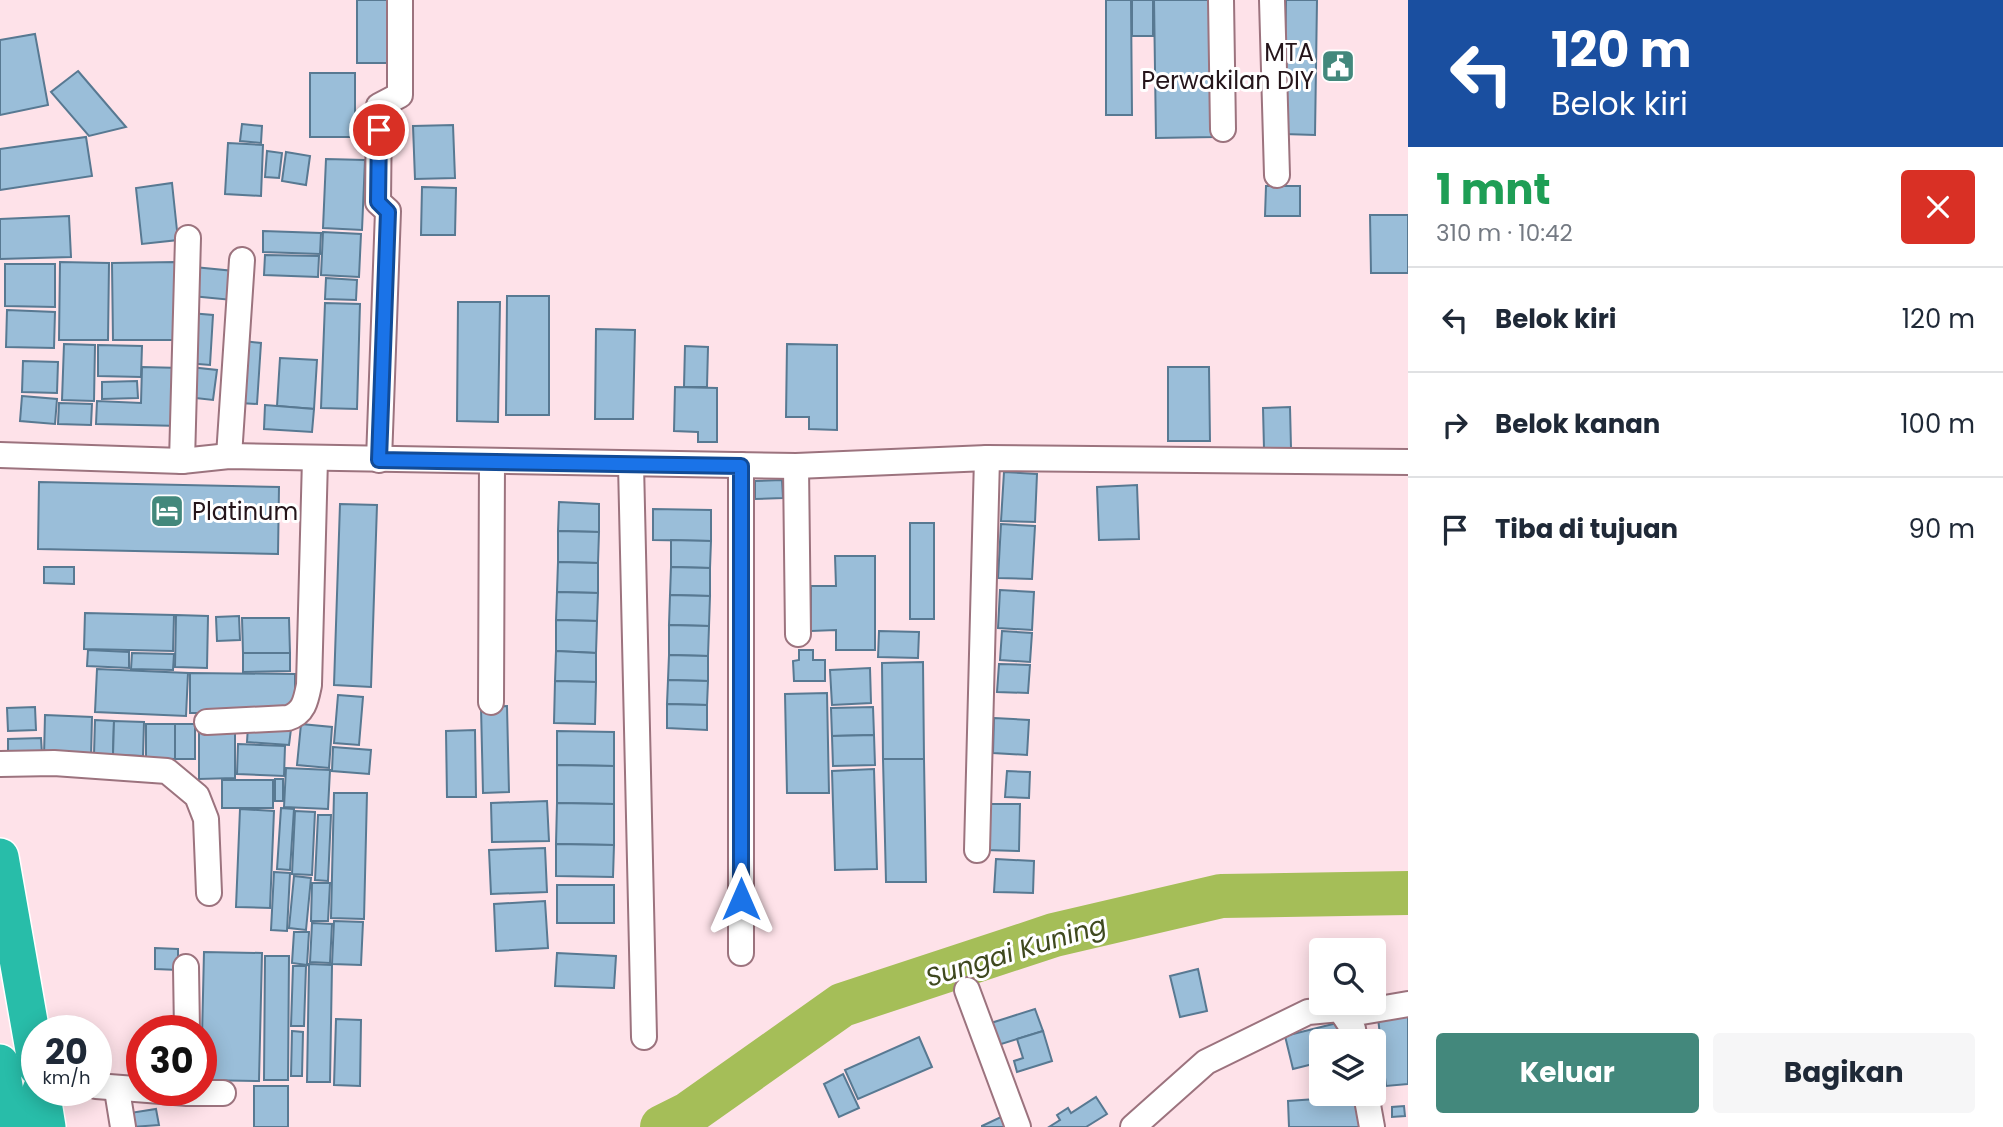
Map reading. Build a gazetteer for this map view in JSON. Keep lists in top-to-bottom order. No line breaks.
{"water":["Sungai Kuning"],"places":{"public building":["MTA Perwakilan DIY"],"hotel":["Platinum"]},"page":{"turn":["120 m","Belok kiri"],"heading":["1 mnt","310 m · 10:42"],"list":[{"name":"Belok kiri","value":"120 m"},{"name":"Belok kanan","value":"100 m"},{"name":"Tiba di tujuan","value":"90 m"}],"speed":"20 km/h","limit":"30","buttons":["Keluar","Bagikan"]}}
